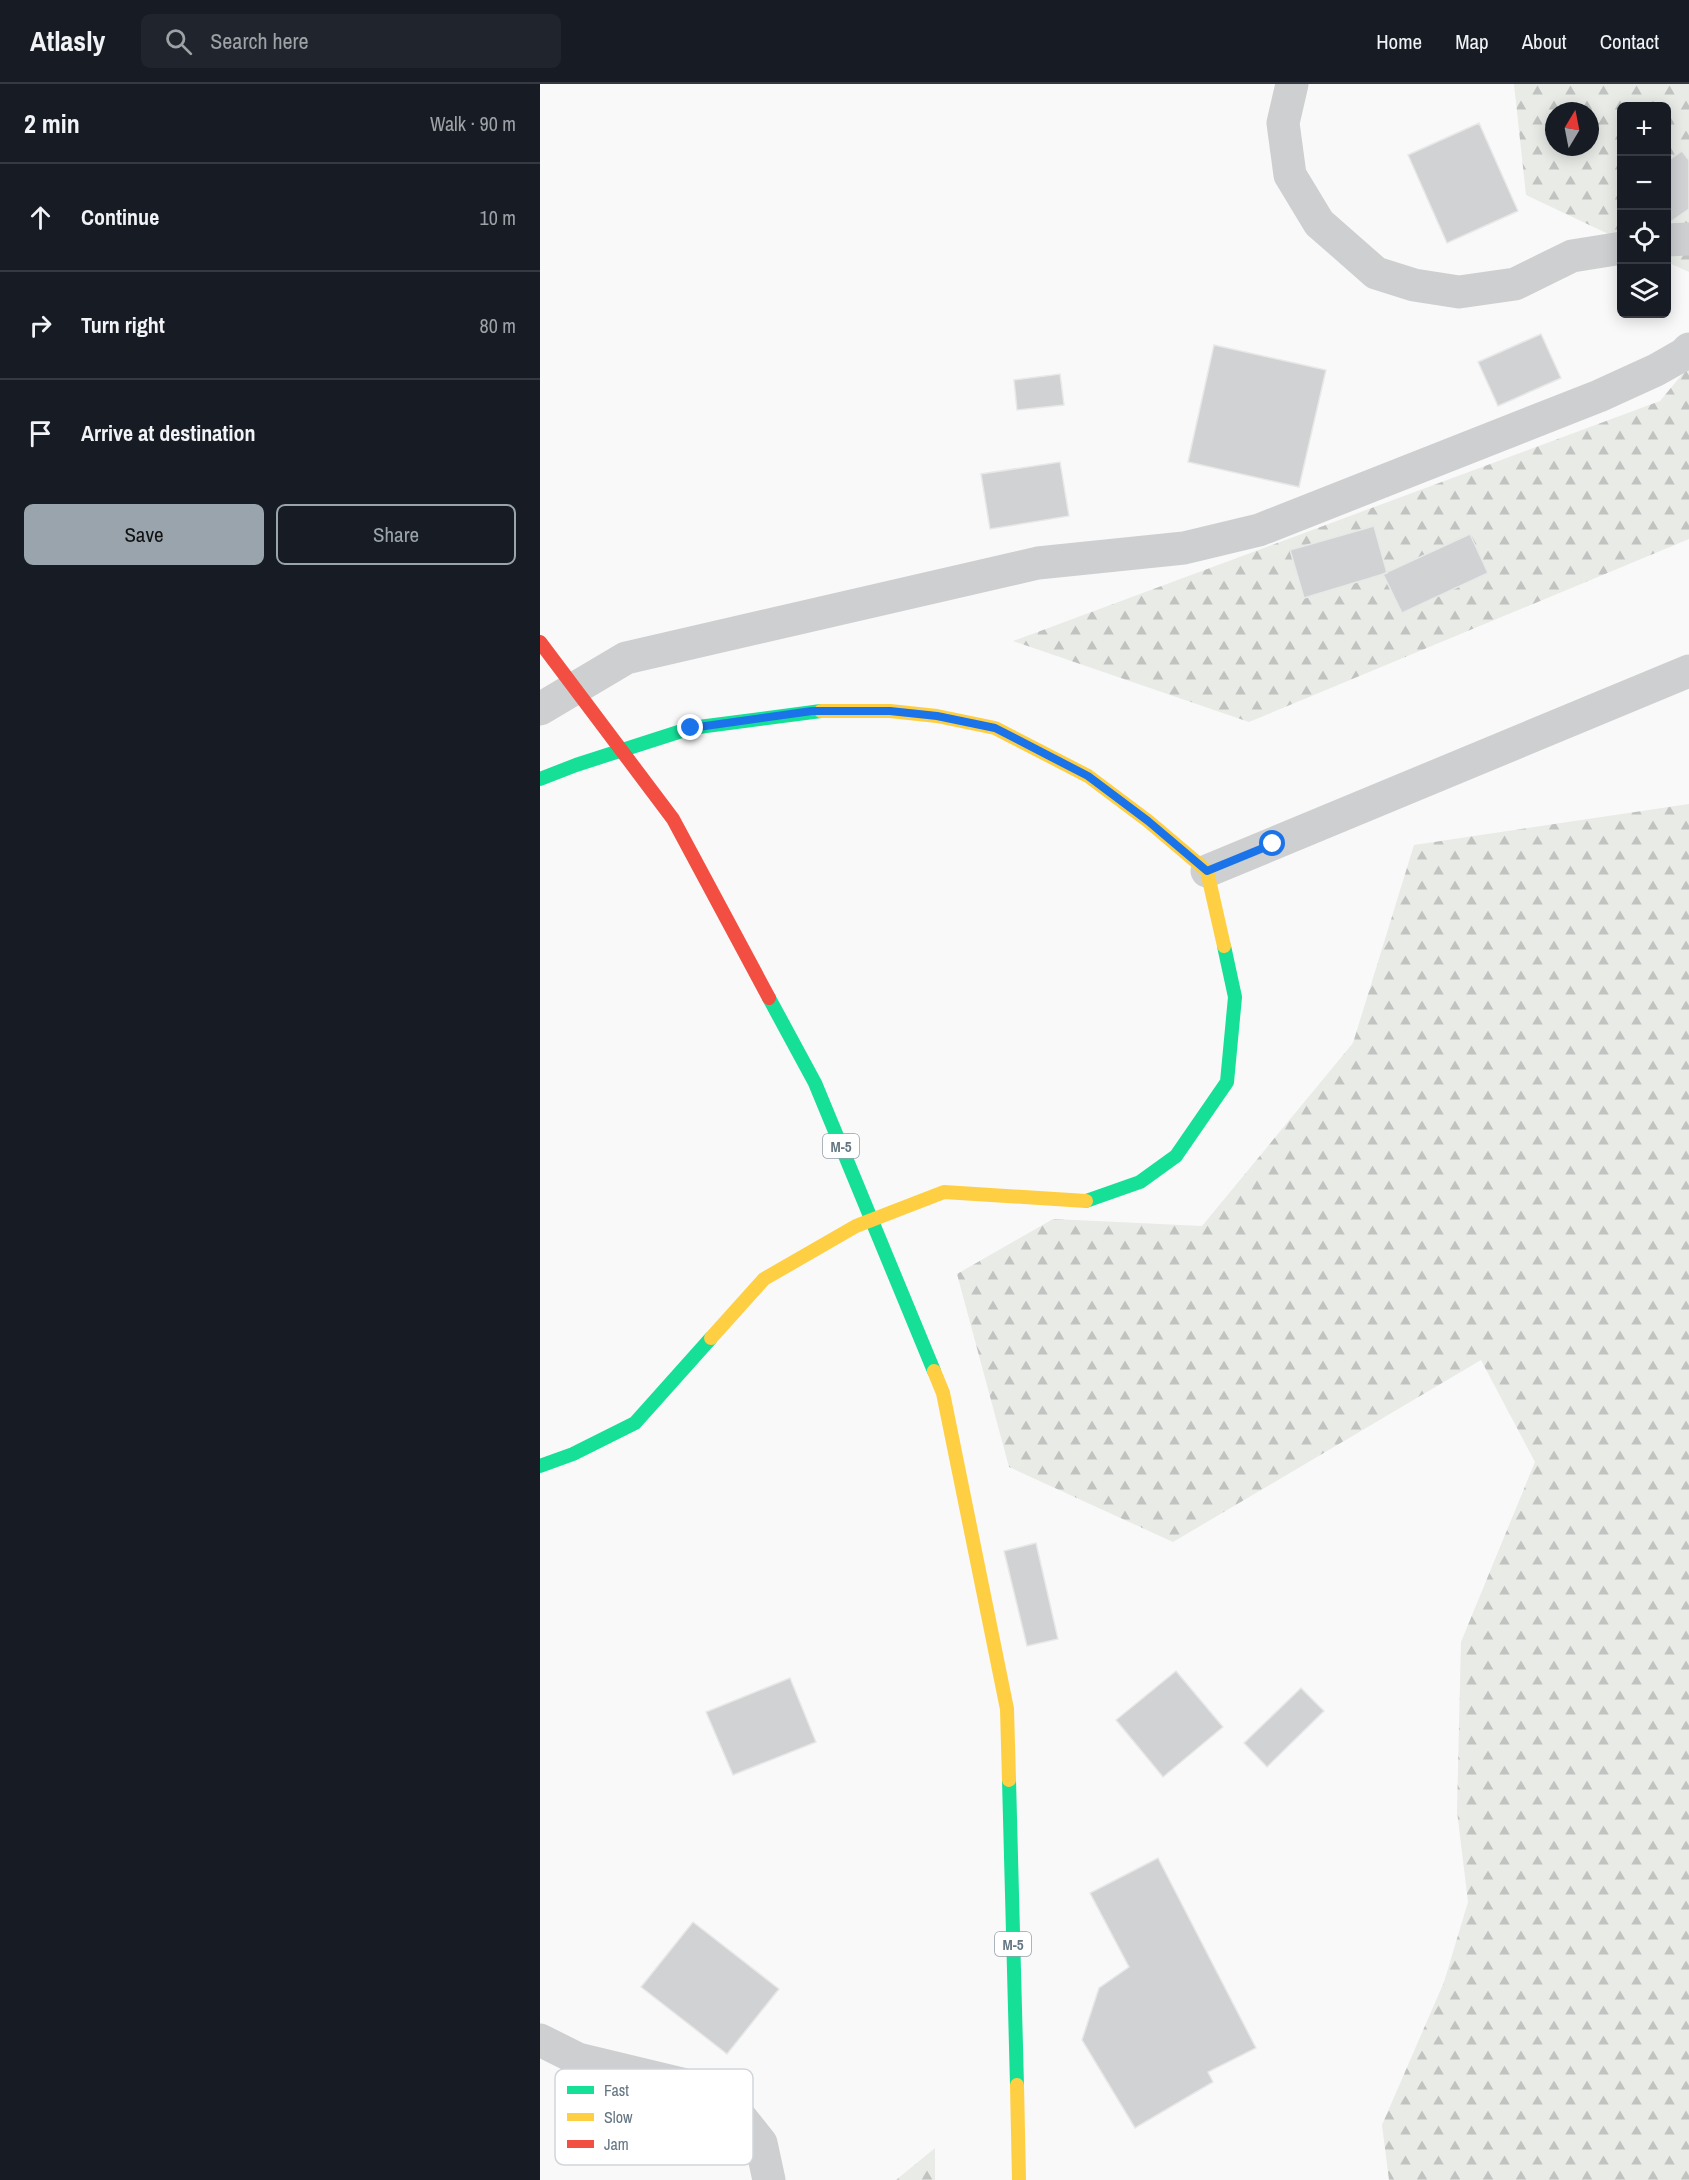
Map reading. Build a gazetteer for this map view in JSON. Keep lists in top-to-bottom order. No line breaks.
{"streets":{"street":["M-5"]},"legend":["Fast","Slow","Jam"],"north":"top","page":{"header":"Atlasly","search":"Search here","nav":["Home","Map","About","Contact"],"heading":["2 min","Walk · 90 m"],"map_buttons":["+","−"],"list":[["Continue","10 m"],["Turn right","80 m"],"Arrive at destination"],"buttons":["Save","Share"]}}
